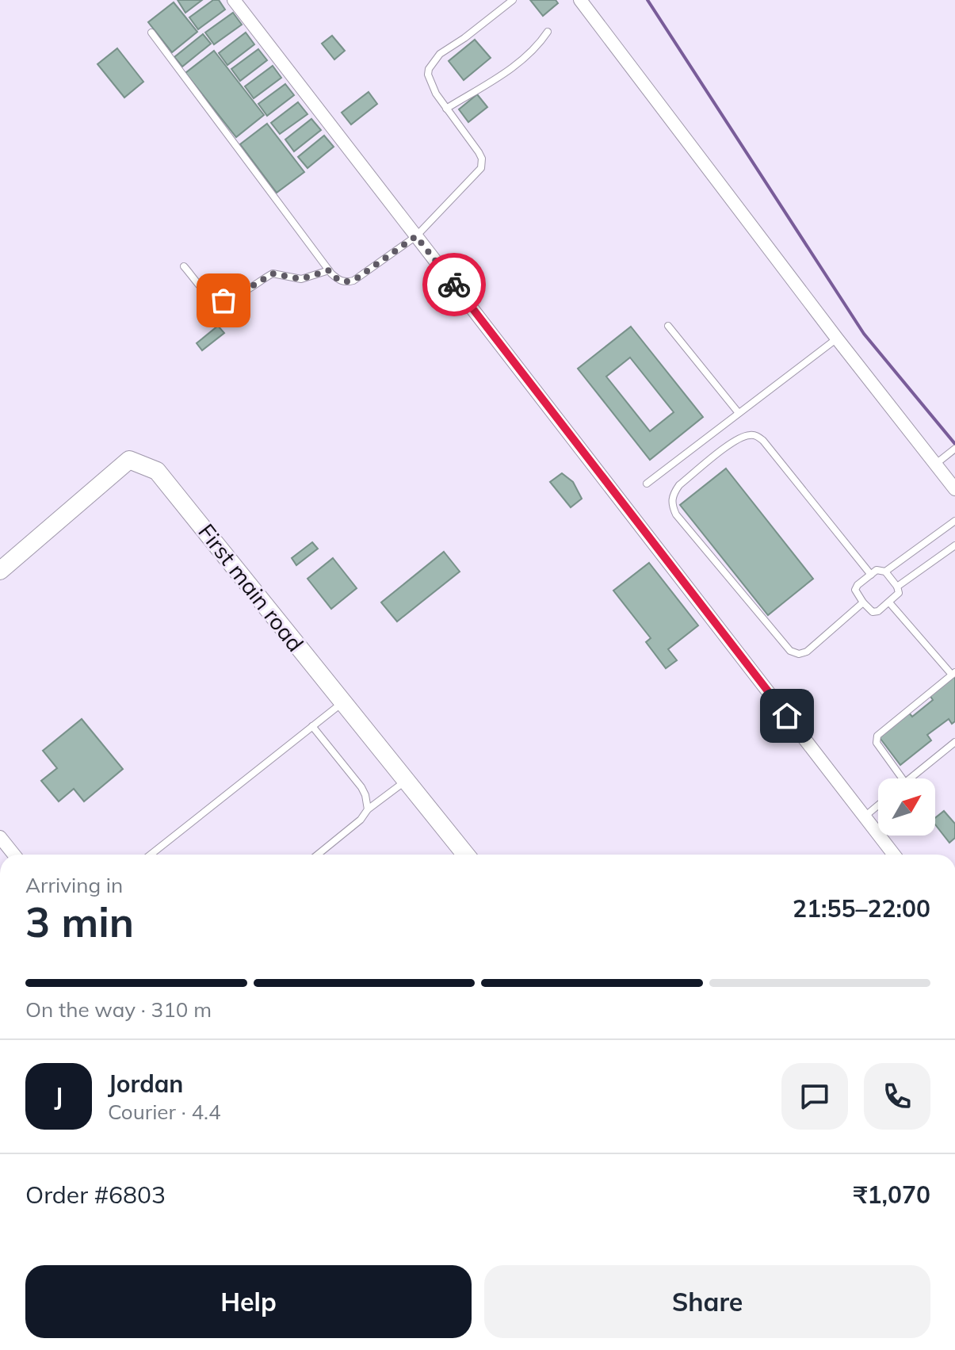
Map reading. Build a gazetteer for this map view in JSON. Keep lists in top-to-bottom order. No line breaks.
{"streets":{"street":["First main road"]},"north":"top right","page":{"heading":["3 min","Arriving in","21:55–22:00"],"panel":["Jordan","Courier · 4.4","Order #6803","₹1,070"],"bar":"On the way · 310 m","round":"J","buttons":["Help","Share"]}}
